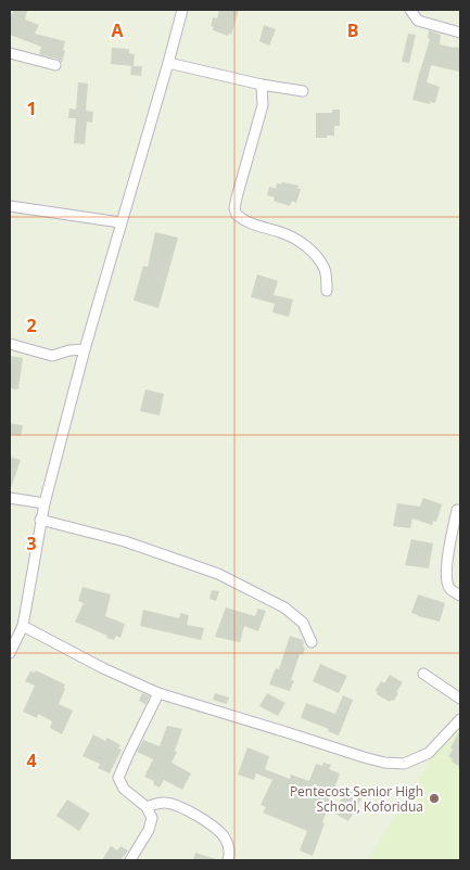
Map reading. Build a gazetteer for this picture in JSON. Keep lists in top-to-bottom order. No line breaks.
{"places":["Pentecost Senior High School, Koforidua"],"grid":{"columns":["A","B"],"rows":["1","2","3","4"]}}
